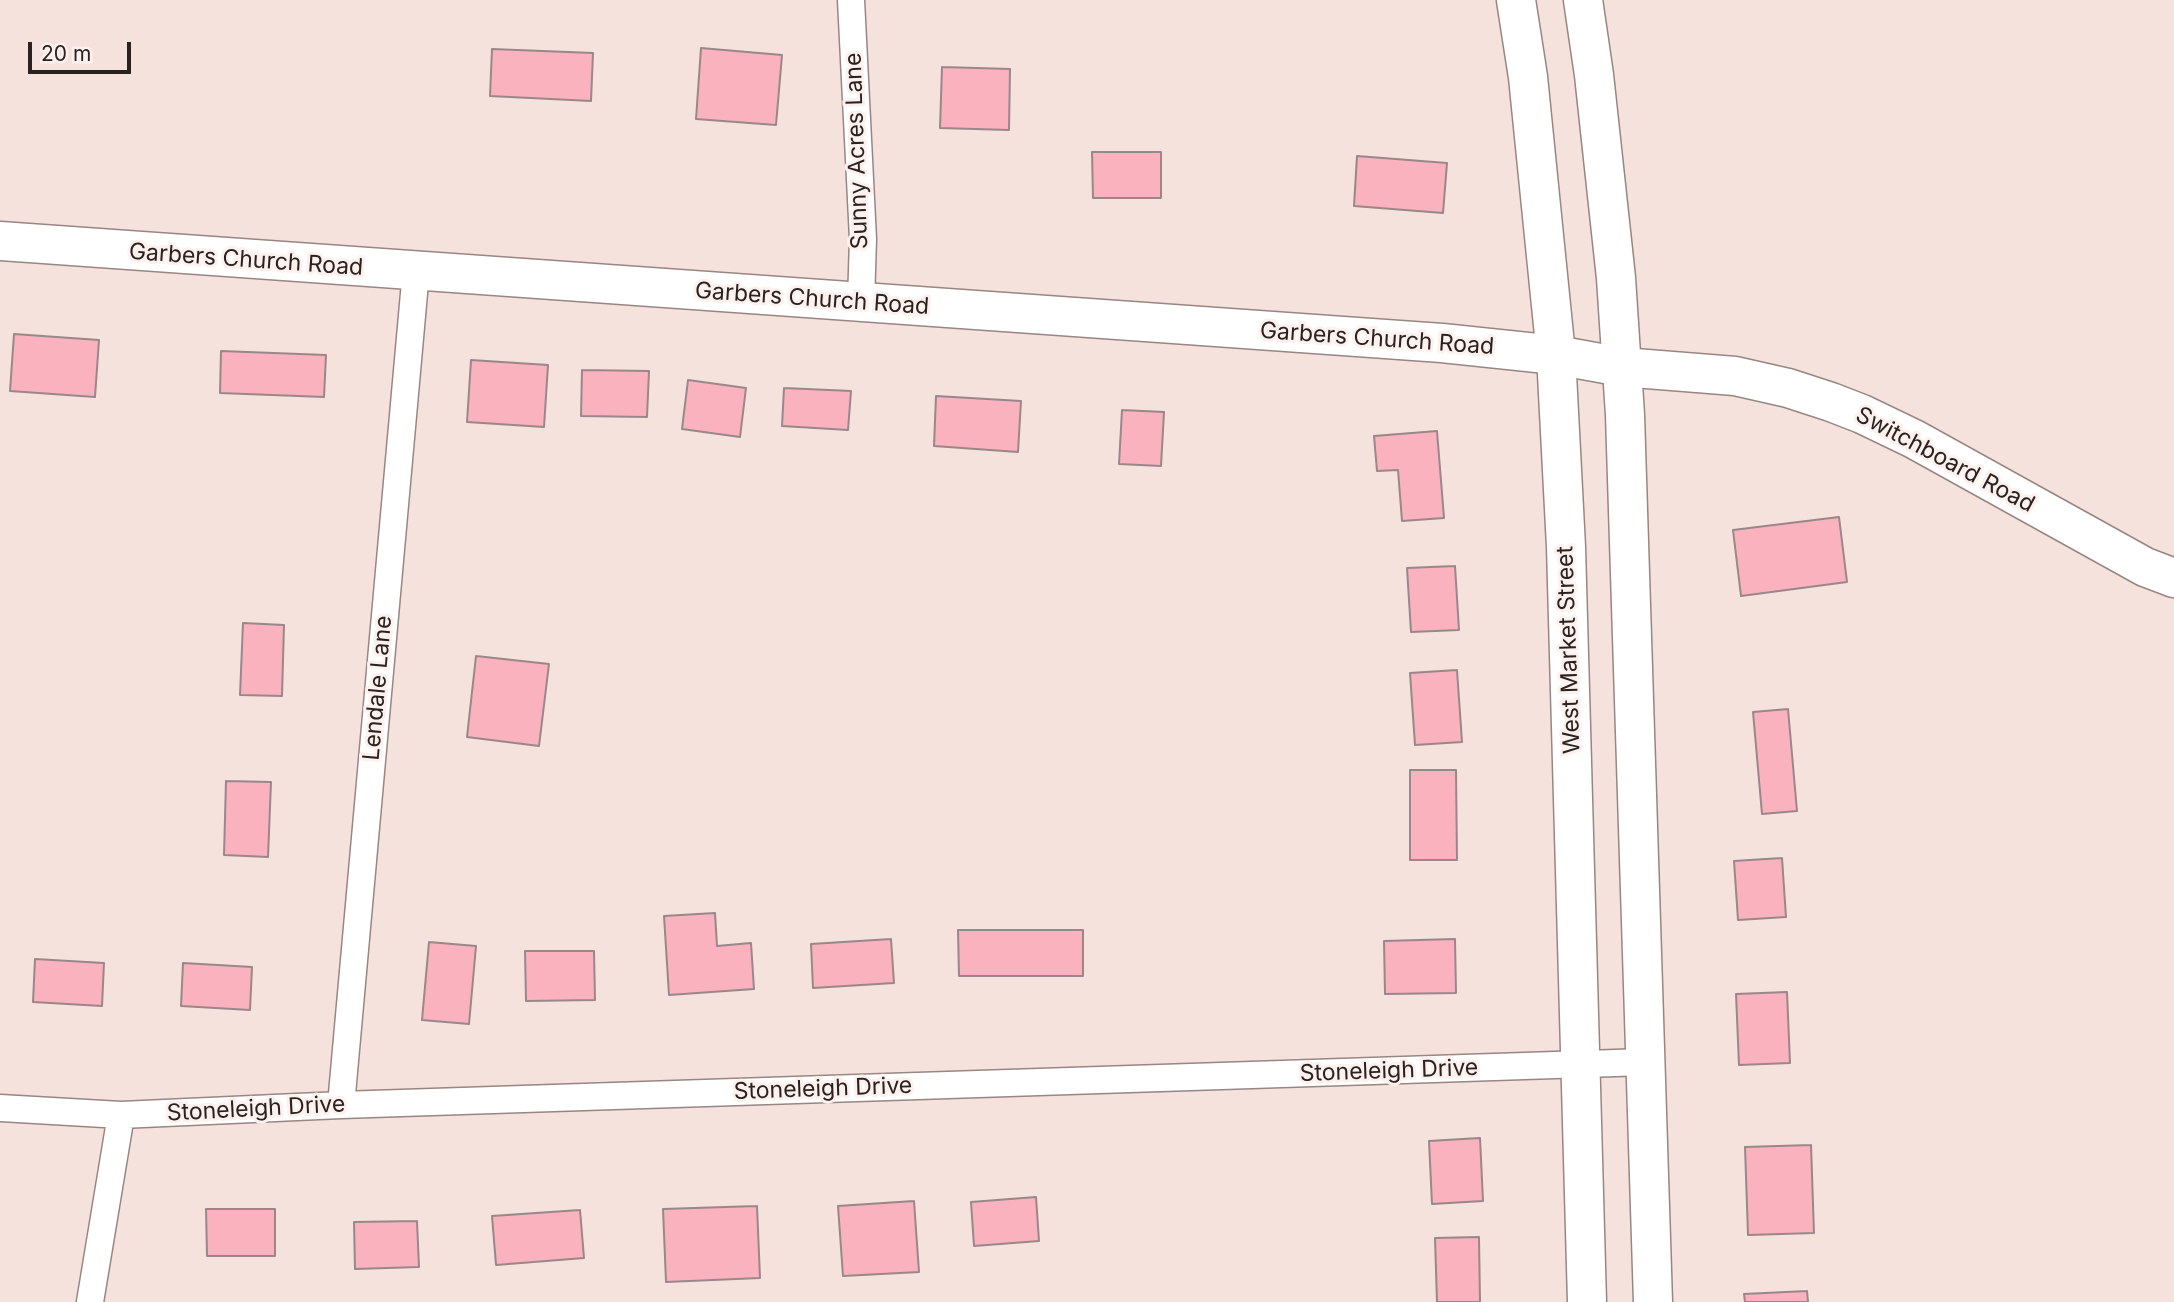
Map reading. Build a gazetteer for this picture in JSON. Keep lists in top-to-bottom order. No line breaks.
{"streets":{"main road":["Garbers Church Road","Switchboard Road","West Market Street"],"street":["Sunny Acres Lane","Lendale Lane","Stoneleigh Drive"]},"crossings":[["Sunny Acres Lane","Garbers Church Road"],["Garbers Church Road","Switchboard Road"],["Garbers Church Road","West Market Street"],["Garbers Church Road","Lendale Lane"],["West Market Street","Stoneleigh Drive"],["Lendale Lane","Stoneleigh Drive"]],"scale_bar":"20 m"}
